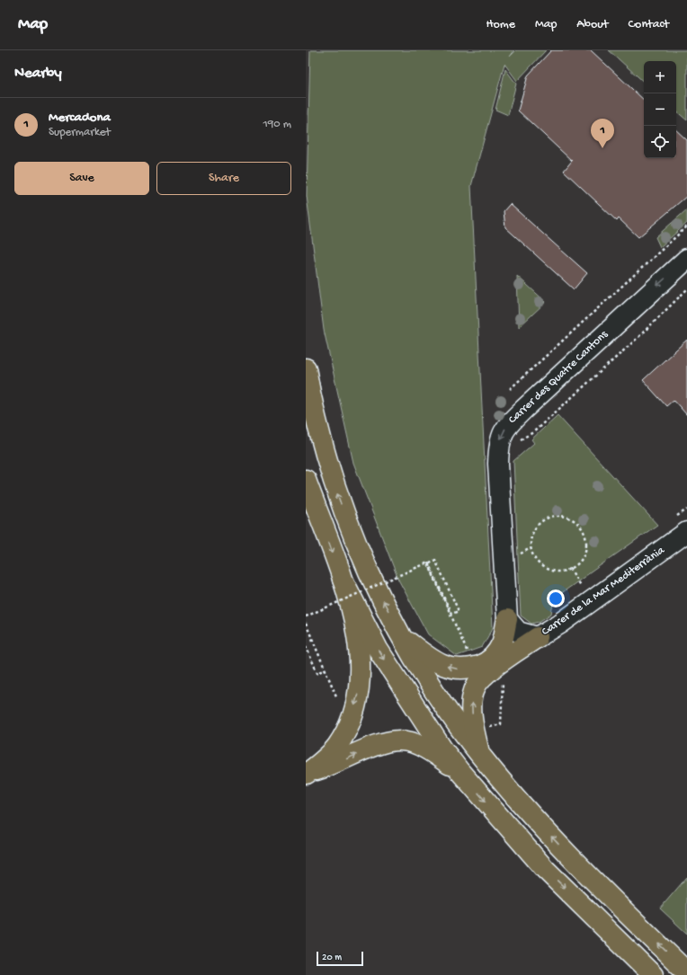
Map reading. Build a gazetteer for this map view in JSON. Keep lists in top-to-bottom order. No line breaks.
{"streets":{"street":["Carrer des Quatre Cantons","Carrer de la Mar Mediterrània"]},"one_way":["Carrer des Quatre Cantons"],"scale_bar":"20 m","page":{"header":"Map","nav":["Home","Map","About","Contact"],"heading":"Nearby","map_buttons":["+","−"],"list":[{"mark":"1","name":"Mercadona","note":"Supermarket","value":"190 m"}],"pins":"1","buttons":["Save","Share"],"scale":"20 m"}}
